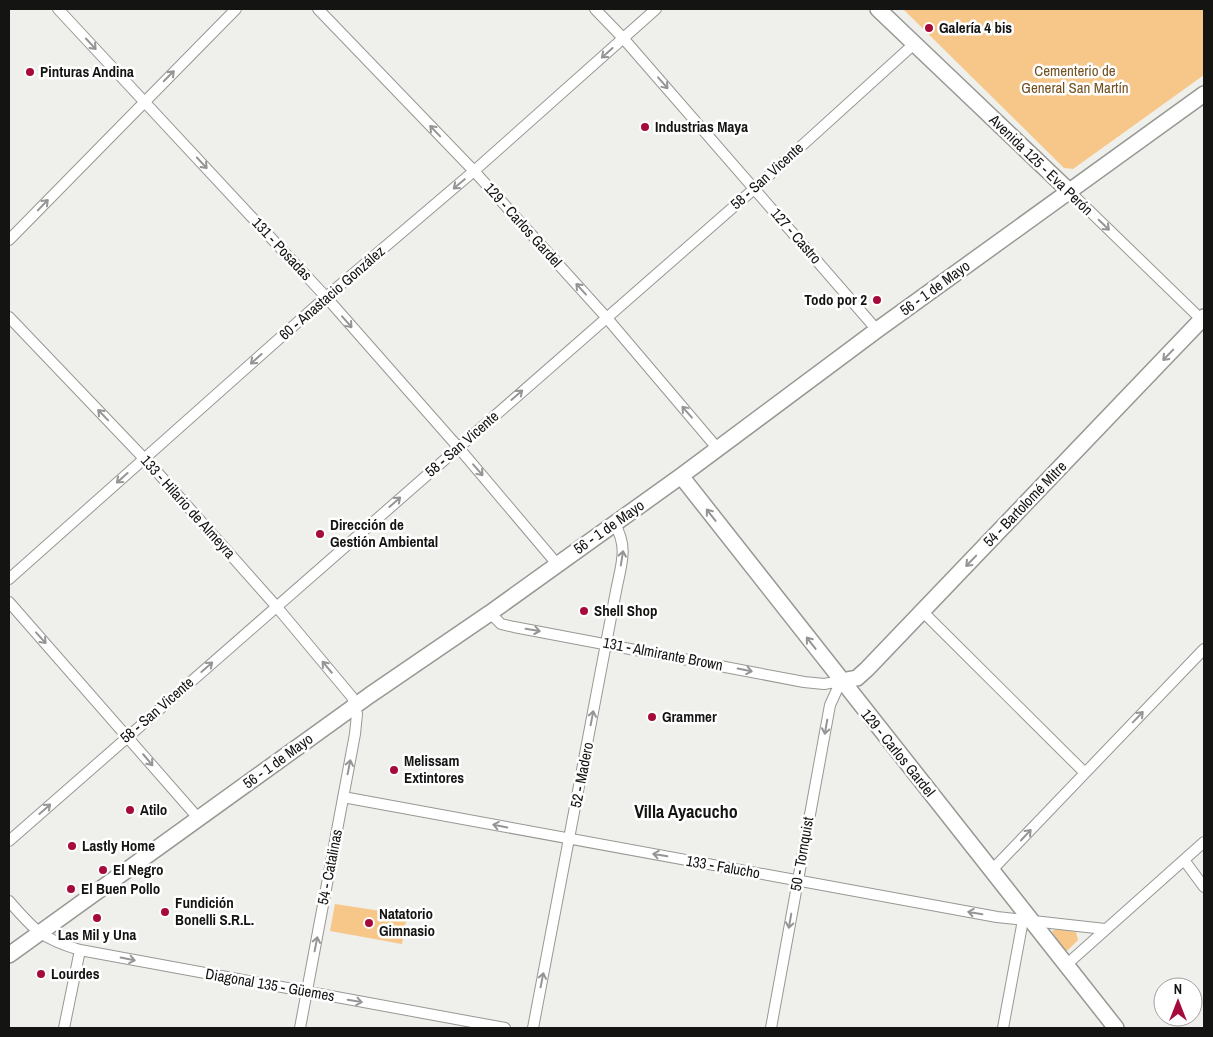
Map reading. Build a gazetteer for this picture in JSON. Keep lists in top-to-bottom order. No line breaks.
{"streets":{"street":["Avenida 125 - Eva Perón","58 - San Vicente","129 - Carlos Gardel","127 - Castro","131 - Posadas","56 - 1 de Mayo","60 - Anastacio González","54 - Bartolomé Mitre","133 - Hilario de Almeyra","131 - Almirante Brown","52 - Madero","50 - Tornquist","54 - Catalinas","133 - Falucho","Diagonal 135 - Güemes"]},"crossings":[["Avenida 125 - Eva Perón","58 - San Vicente"],["Avenida 125 - Eva Perón","56 - 1 de Mayo"],["Avenida 125 - Eva Perón","54 - Bartolomé Mitre"],["58 - San Vicente","129 - Carlos Gardel"],["58 - San Vicente","127 - Castro"],["58 - San Vicente","131 - Posadas"],["58 - San Vicente","133 - Hilario de Almeyra"],["129 - Carlos Gardel","56 - 1 de Mayo"],["129 - Carlos Gardel","60 - Anastacio González"],["129 - Carlos Gardel","54 - Bartolomé Mitre"],["129 - Carlos Gardel","131 - Almirante Brown"],["129 - Carlos Gardel","50 - Tornquist"],["129 - Carlos Gardel","133 - Falucho"],["127 - Castro","56 - 1 de Mayo"],["127 - Castro","60 - Anastacio González"],["131 - Posadas","56 - 1 de Mayo"],["131 - Posadas","60 - Anastacio González"],["56 - 1 de Mayo","133 - Hilario de Almeyra"],["56 - 1 de Mayo","131 - Almirante Brown"],["56 - 1 de Mayo","52 - Madero"],["56 - 1 de Mayo","54 - Catalinas"],["56 - 1 de Mayo","Diagonal 135 - Güemes"],["60 - Anastacio González","133 - Hilario de Almeyra"],["54 - Bartolomé Mitre","131 - Almirante Brown"],["54 - Bartolomé Mitre","50 - Tornquist"],["133 - Hilario de Almeyra","54 - Catalinas"],["131 - Almirante Brown","52 - Madero"],["131 - Almirante Brown","50 - Tornquist"],["52 - Madero","133 - Falucho"],["50 - Tornquist","133 - Falucho"],["54 - Catalinas","133 - Falucho"],["54 - Catalinas","Diagonal 135 - Güemes"]],"one_way":["Avenida 125 - Eva Perón","58 - San Vicente","129 - Carlos Gardel","127 - Castro","131 - Posadas","60 - Anastacio González","54 - Bartolomé Mitre","133 - Hilario de Almeyra","131 - Almirante Brown","52 - Madero","50 - Tornquist","54 - Catalinas","133 - Falucho","Diagonal 135 - Güemes"],"districts":["Villa Ayacucho"],"parks":["Cementerio de General San Martín"],"places":["Galería 4 bis","Pinturas Andina","Industrias Maya","Todo por 2","Dirección de Gestión Ambiental","Shell Shop","Grammer","Melissam Extintores","Atilo","Lastly Home","El Negro","El Buen Pollo","Fundición Bonelli S.R.L.","Las Mil y Una","Natatorio Gimnasio","Lourdes"],"north":"top"}
